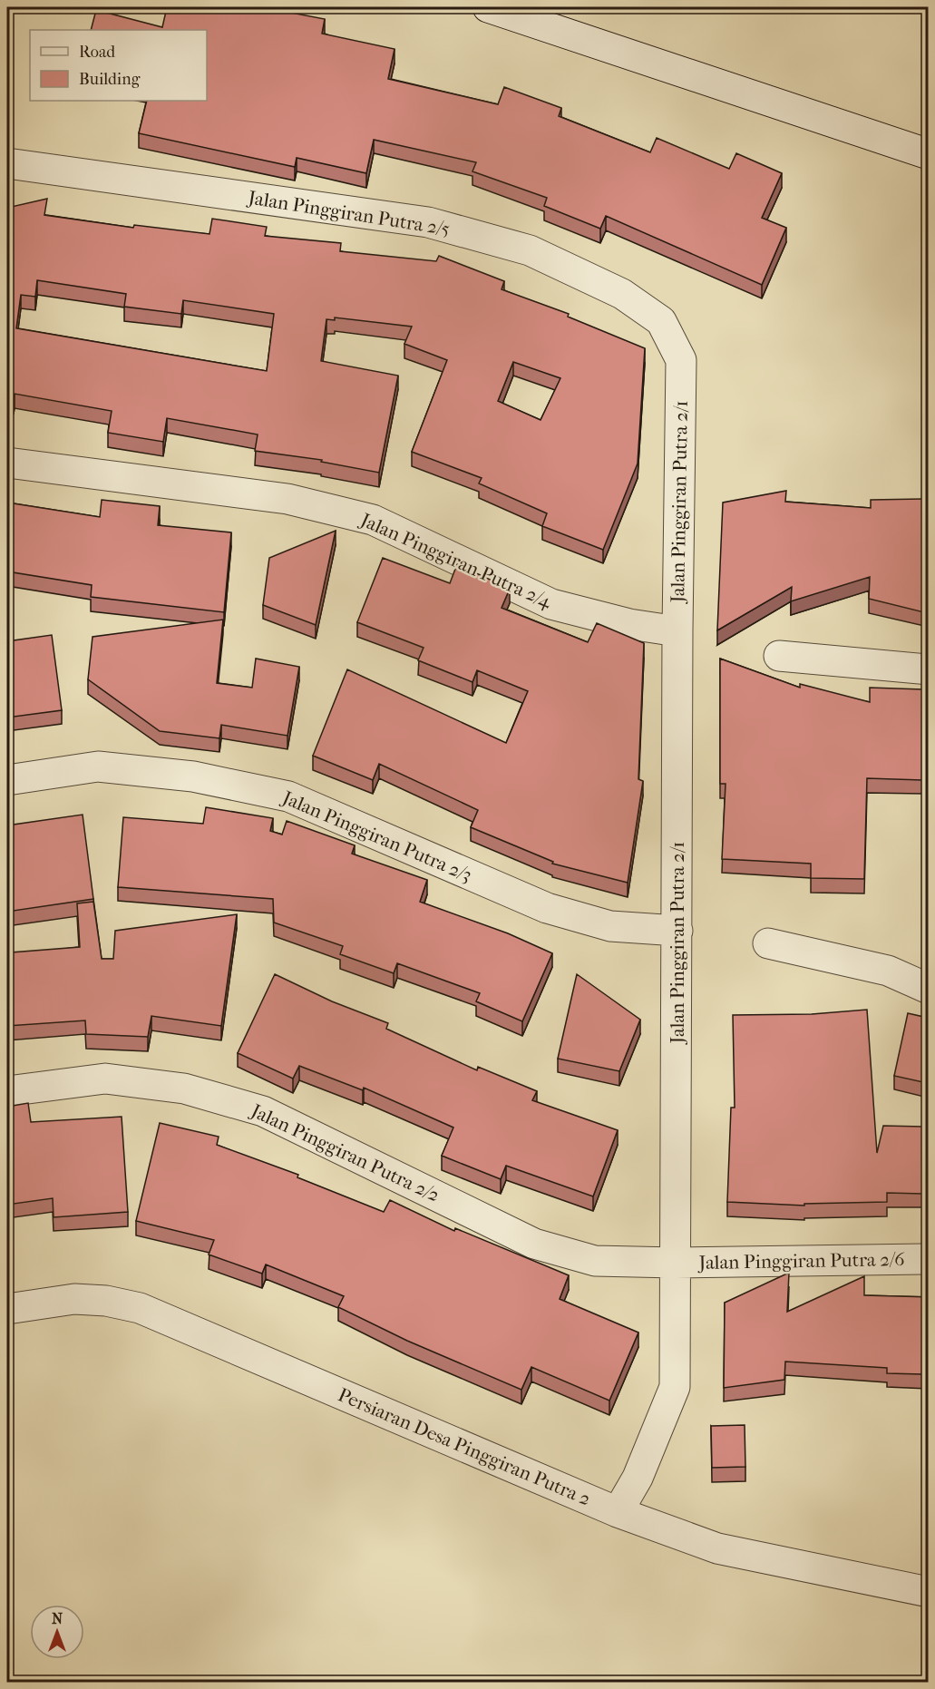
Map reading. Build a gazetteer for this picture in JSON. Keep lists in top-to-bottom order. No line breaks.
{"streets":{"street":["Jalan Pinggiran Putra 2/5","Jalan Pinggiran Putra 2/1","Jalan Pinggiran Putra 2/4","Jalan Pinggiran Putra 2/3","Jalan Pinggiran Putra 2/2","Jalan Pinggiran Putra 2/6","Persiaran Desa Pinggiran Putra 2"]},"crossings":[["Jalan Pinggiran Putra 2/5","Jalan Pinggiran Putra 2/1"],["Jalan Pinggiran Putra 2/1","Jalan Pinggiran Putra 2/4"],["Jalan Pinggiran Putra 2/1","Jalan Pinggiran Putra 2/3"],["Jalan Pinggiran Putra 2/1","Jalan Pinggiran Putra 2/2"],["Jalan Pinggiran Putra 2/1","Jalan Pinggiran Putra 2/6"],["Jalan Pinggiran Putra 2/1","Persiaran Desa Pinggiran Putra 2"],["Jalan Pinggiran Putra 2/2","Jalan Pinggiran Putra 2/6"]],"legend":["Road","Building"],"north":"top"}
